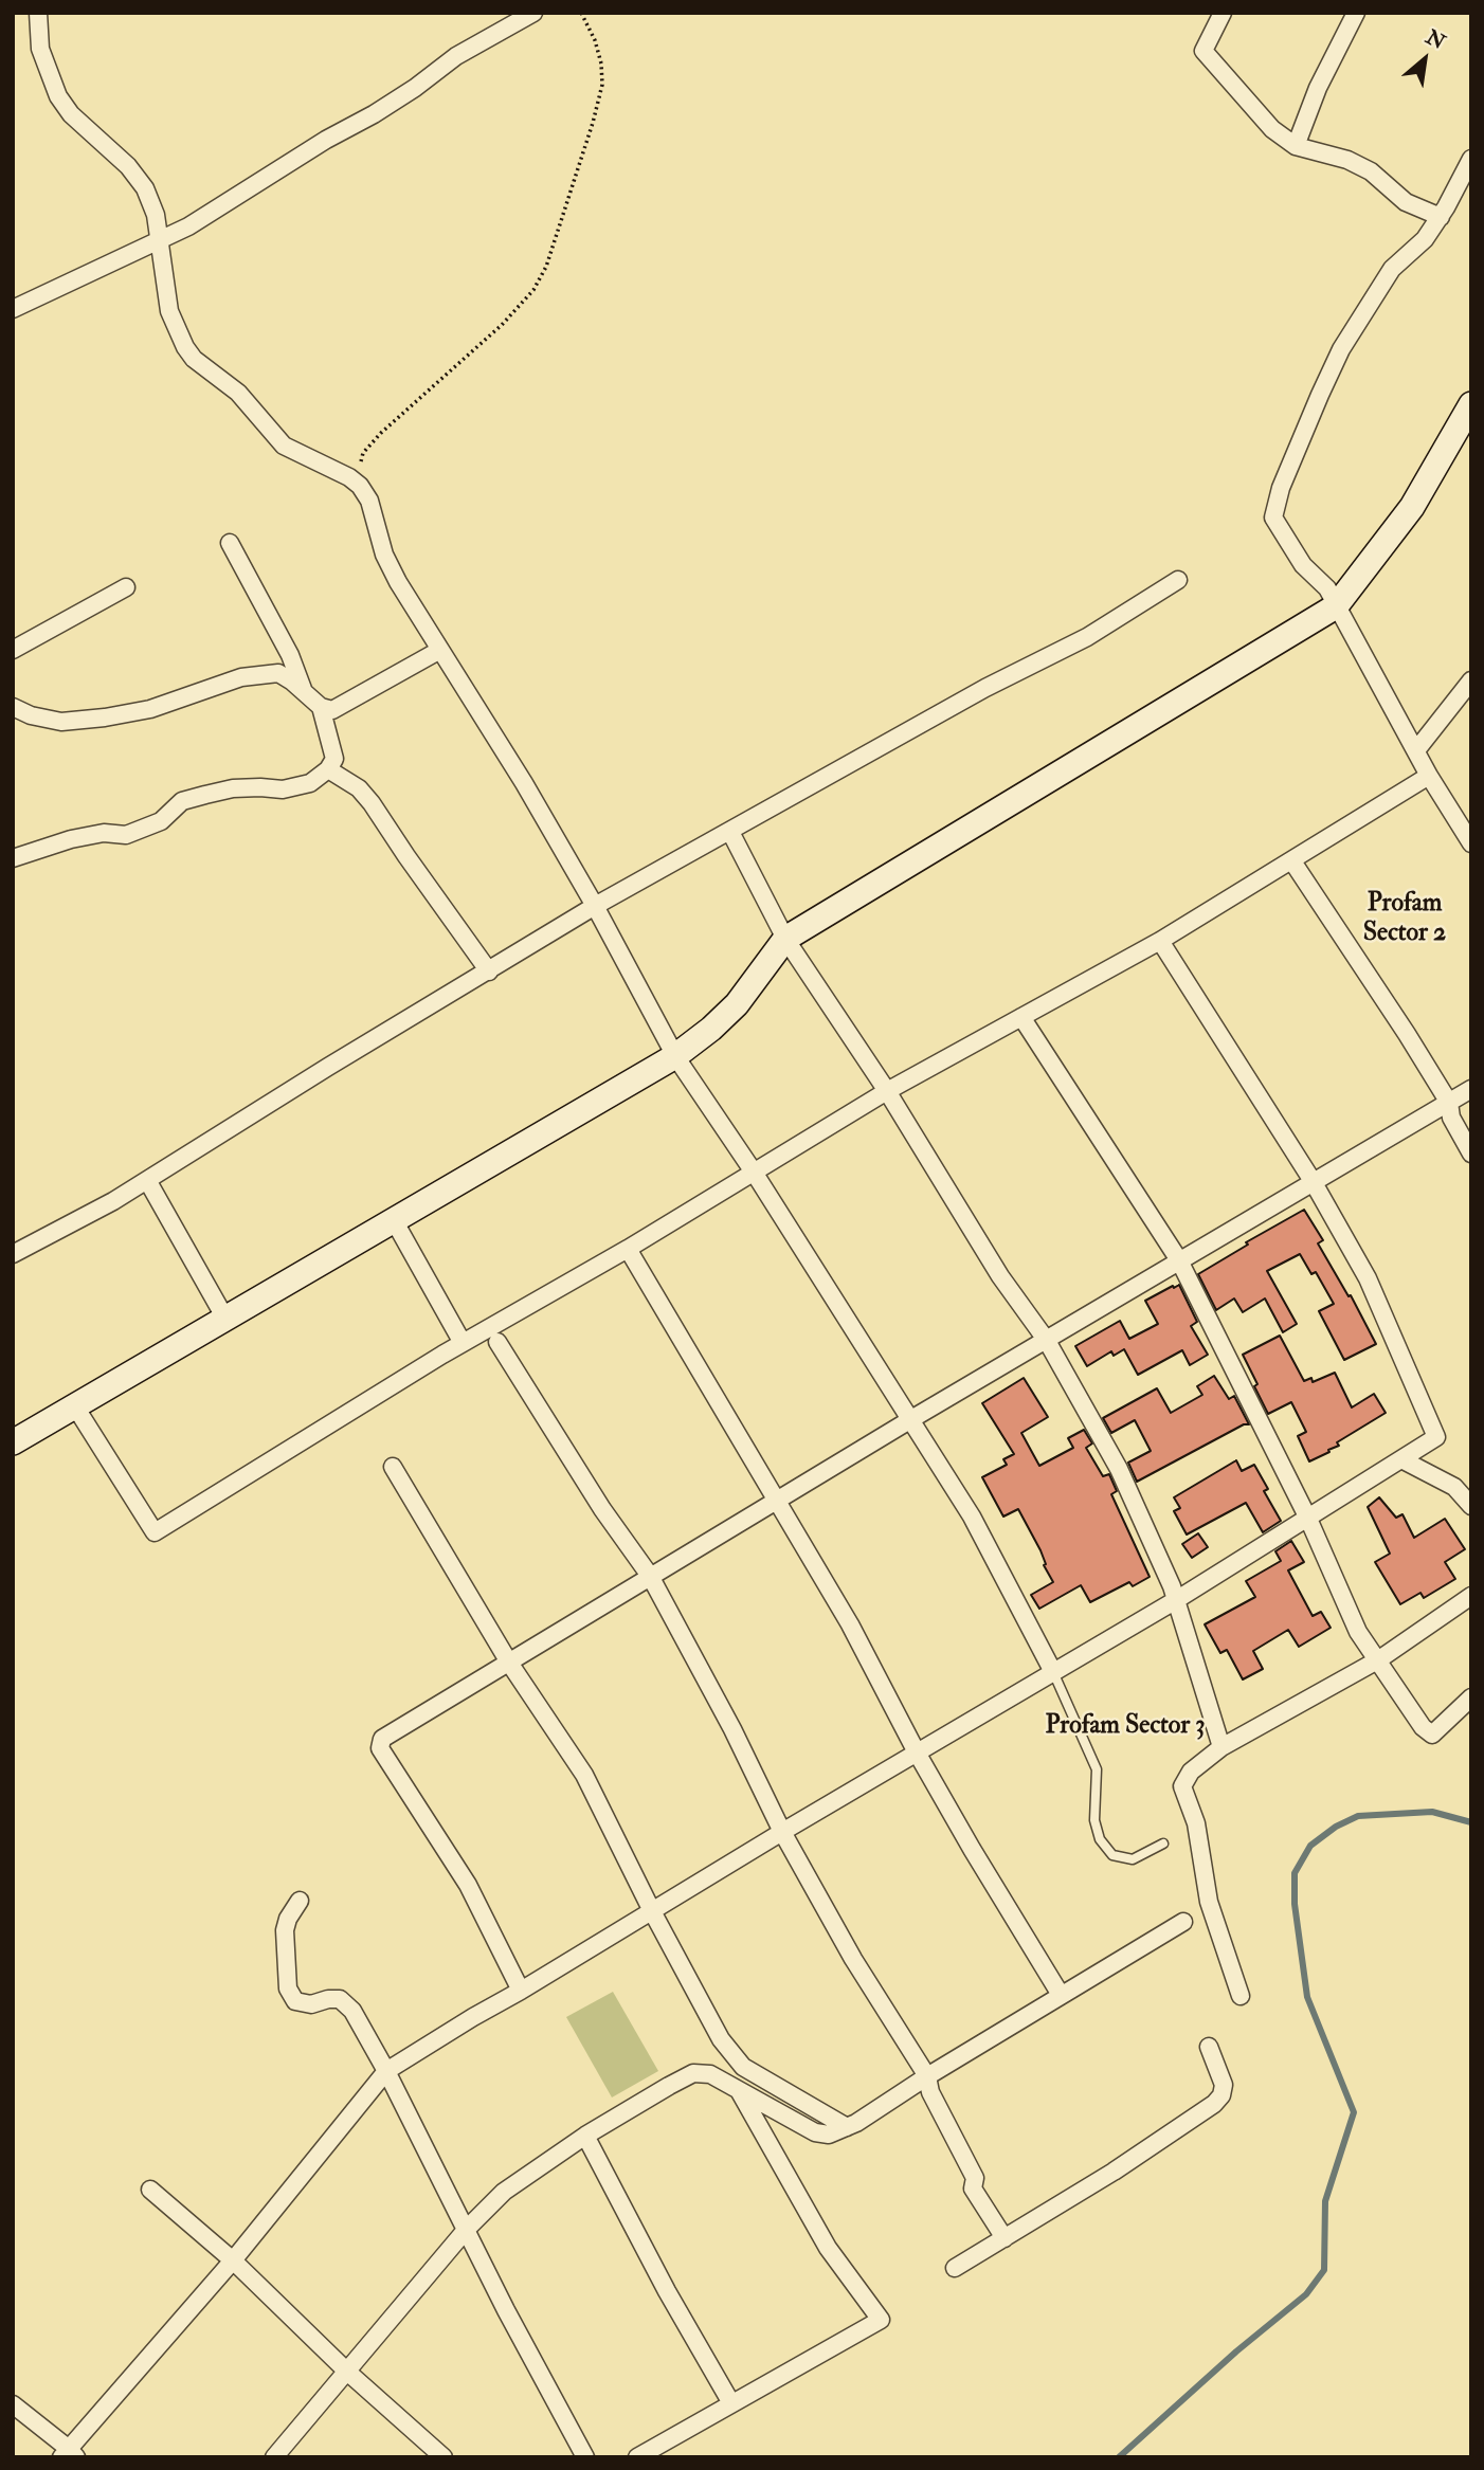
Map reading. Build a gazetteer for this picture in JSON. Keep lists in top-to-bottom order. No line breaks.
{"districts":["Profam Sector 2","Profam Sector 3"],"north":"top right"}
